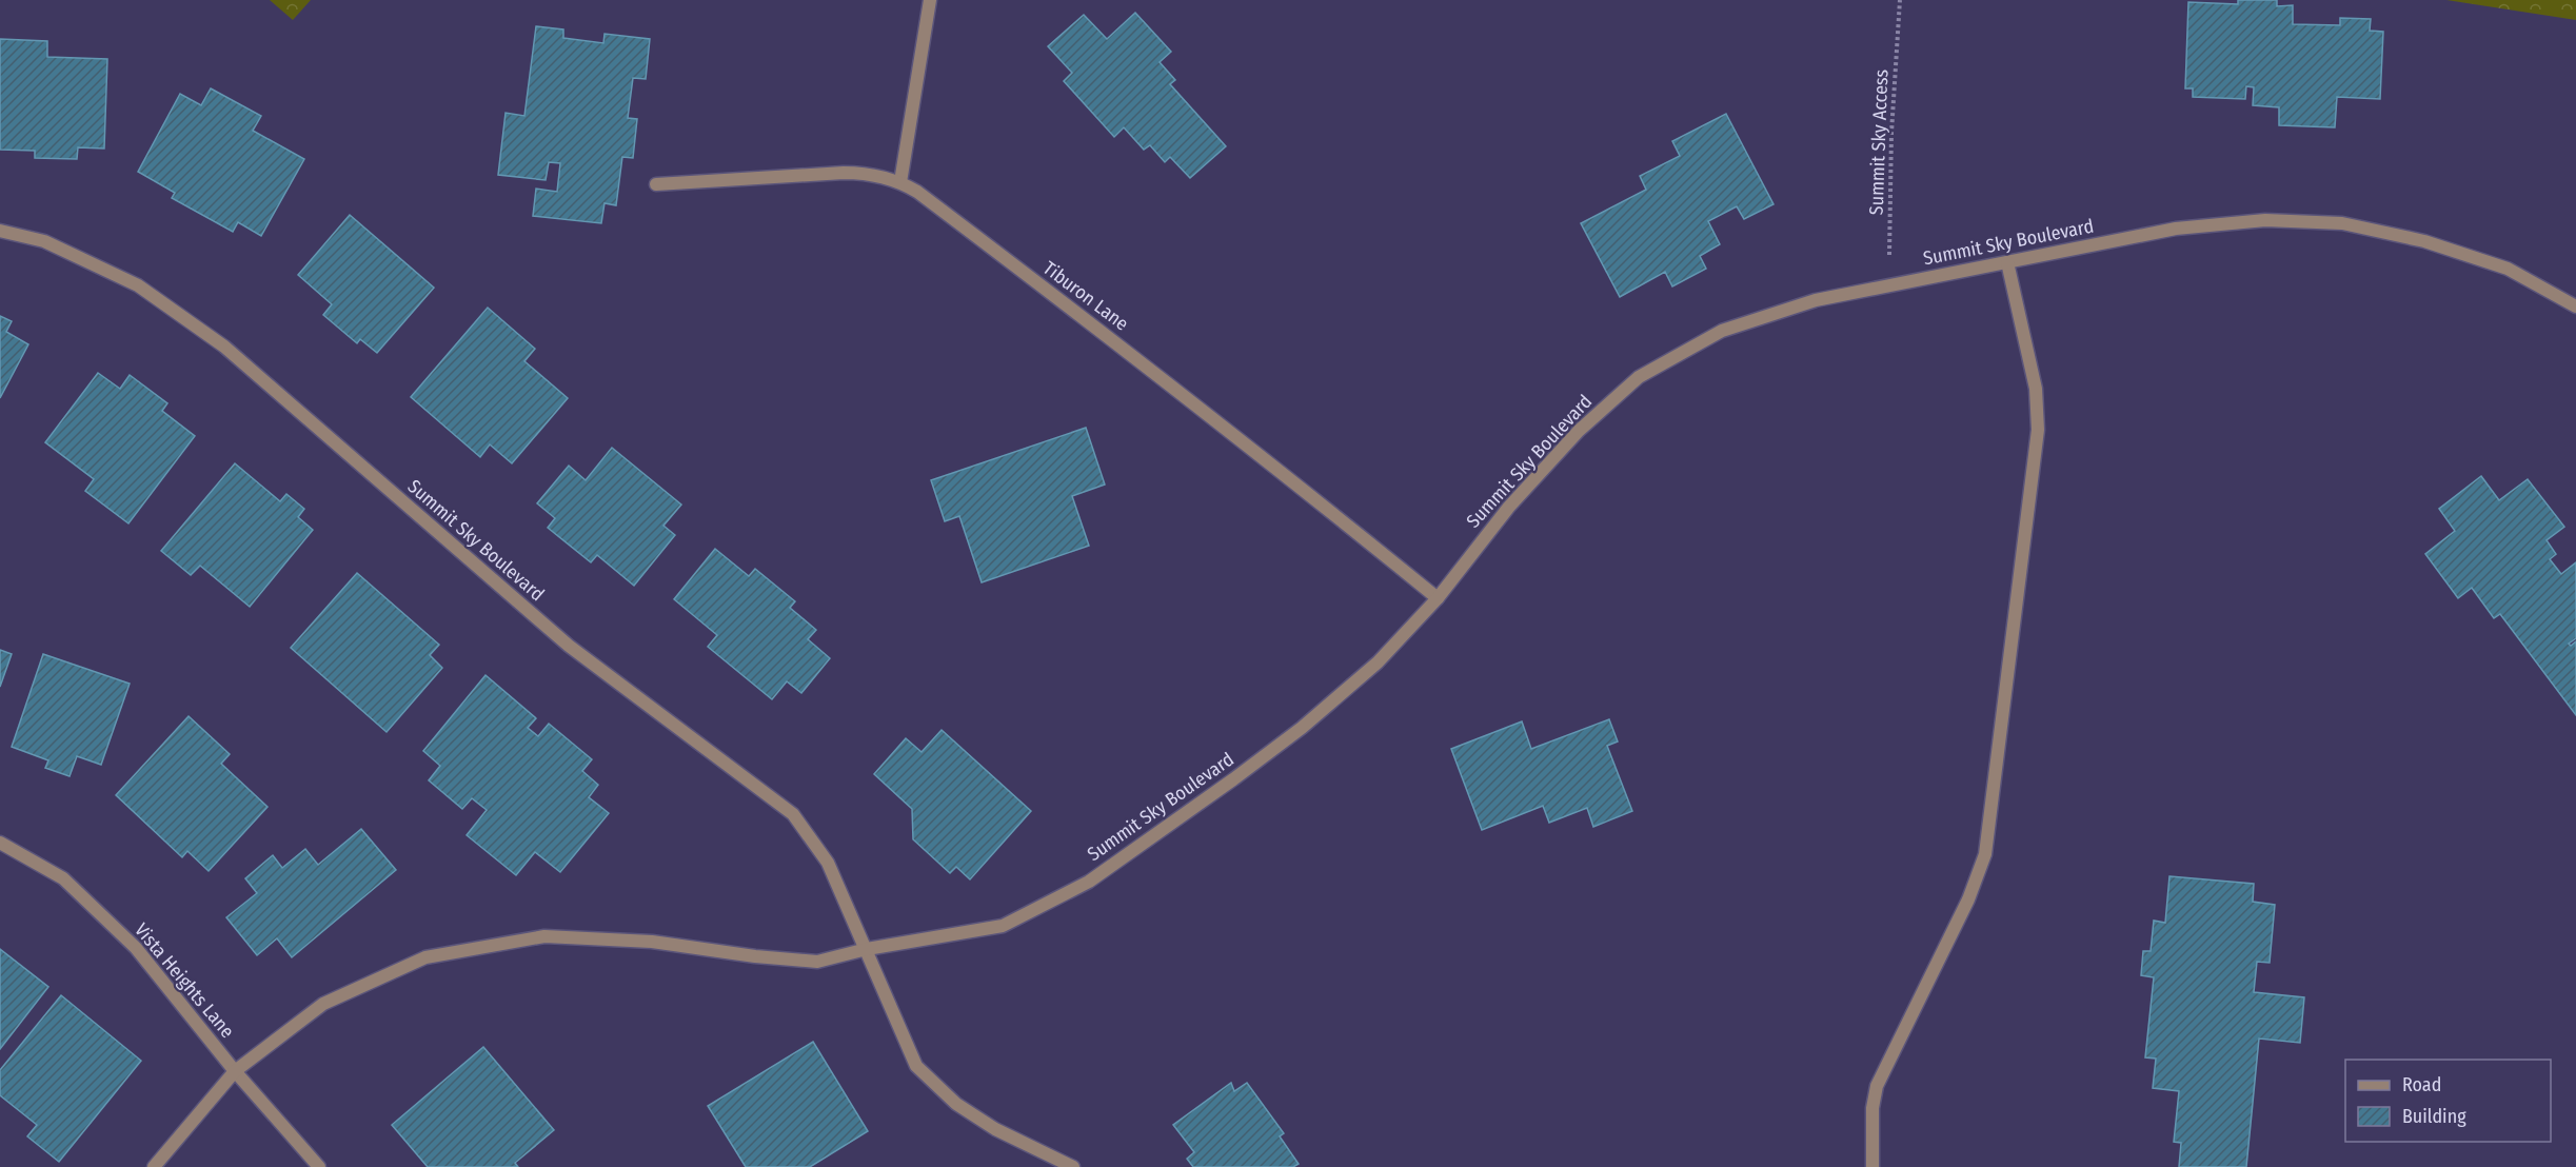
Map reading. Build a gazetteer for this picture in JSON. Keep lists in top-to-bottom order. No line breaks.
{"streets":{"street":["Summit Sky Boulevard","Tiburon Lane","Vista Heights Lane"],"path":["Summit Sky Access"]},"crossings":[["Summit Sky Access","Summit Sky Boulevard"],["Summit Sky Boulevard","Tiburon Lane"],["Summit Sky Boulevard","Vista Heights Lane"]],"legend":["Road","Building"]}
